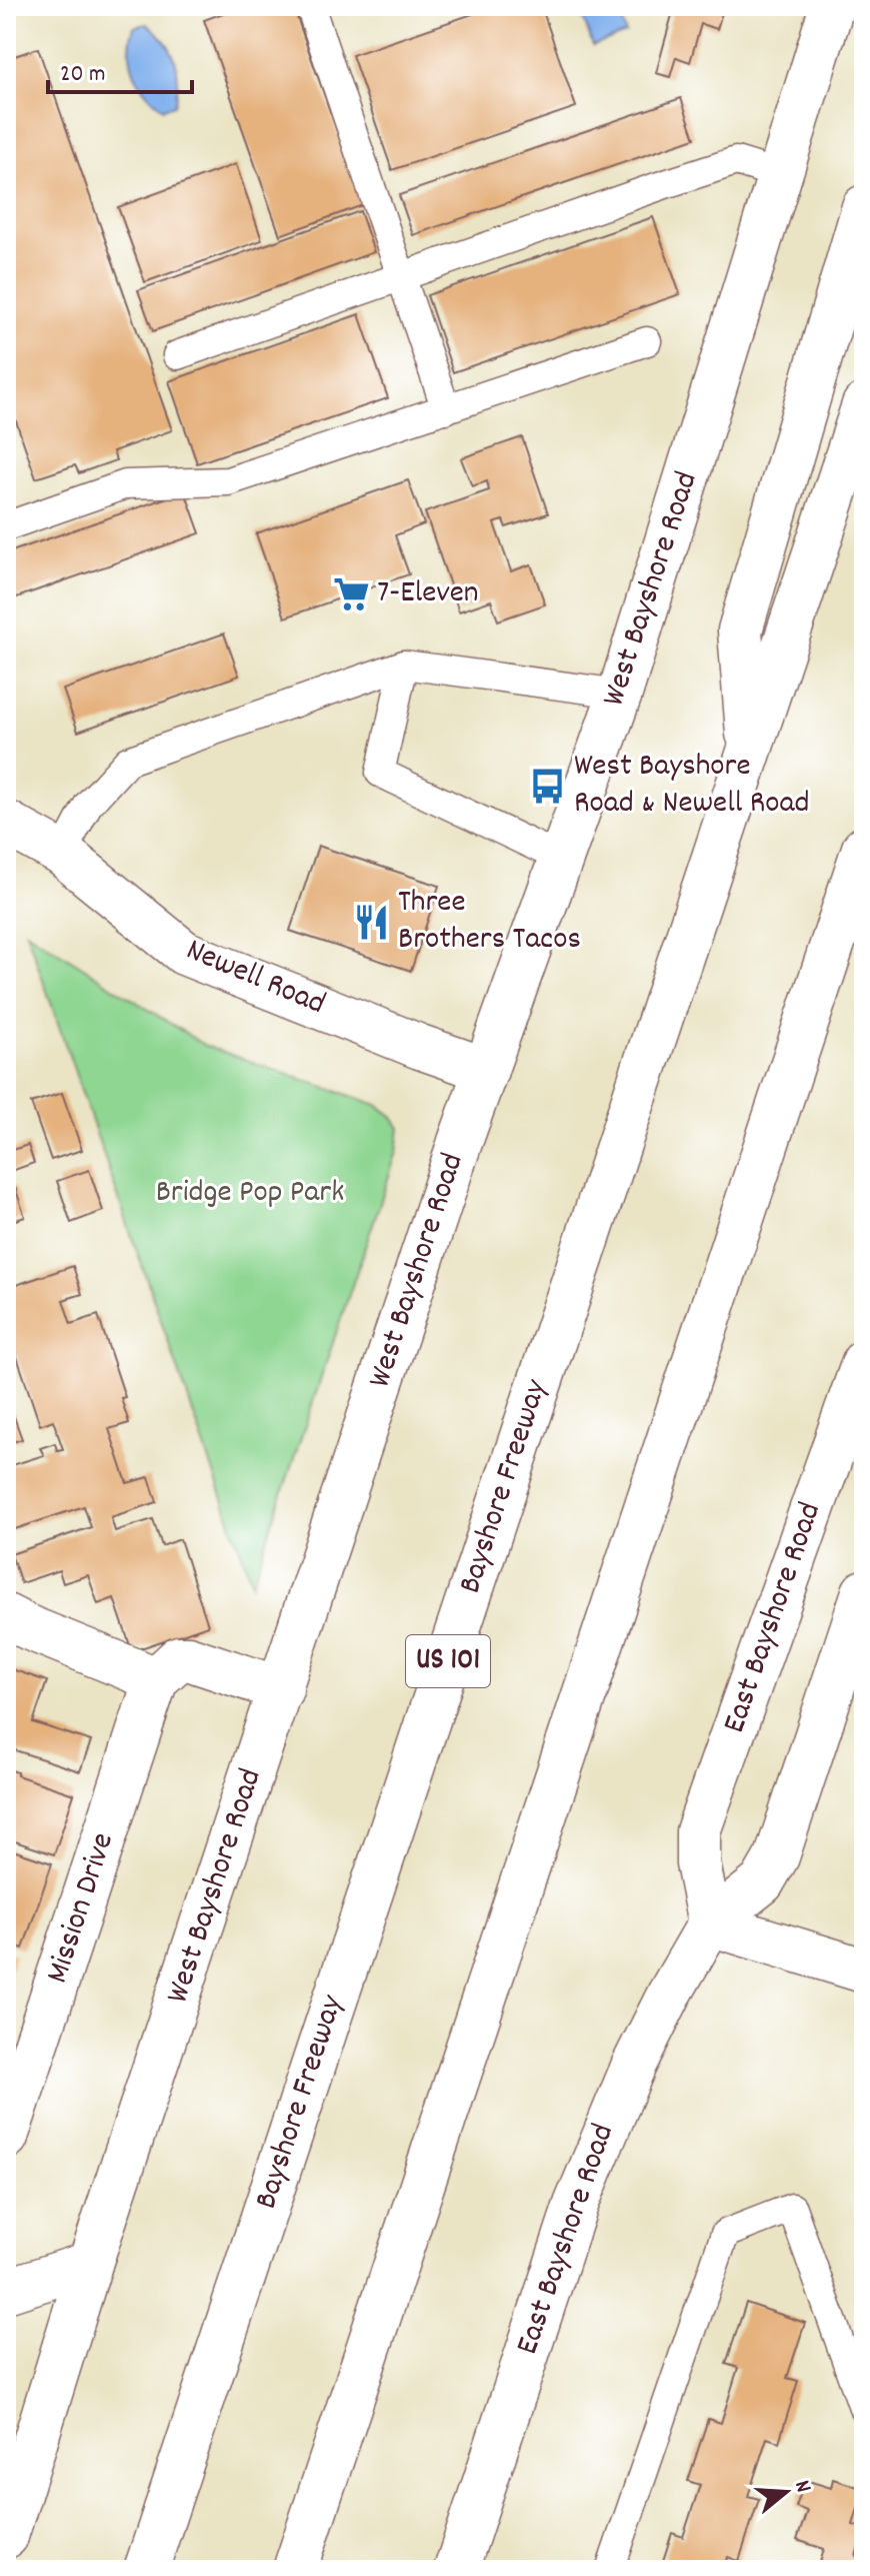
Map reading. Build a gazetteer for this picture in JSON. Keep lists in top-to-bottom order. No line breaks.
{"streets":{"main road":["West Bayshore Road","Newell Road","Bayshore Freeway","East Bayshore Road","US 101","Mission Drive"]},"crossings":[["West Bayshore Road","Newell Road"]],"parks":["Bridge Pop Park"],"places":{"supermarket":["7-Eleven"],"bus stop":["West Bayshore Road & Newell Road"],"restaurant":["Three Brothers Tacos"]},"scale_bar":"20 m","north":"right"}
